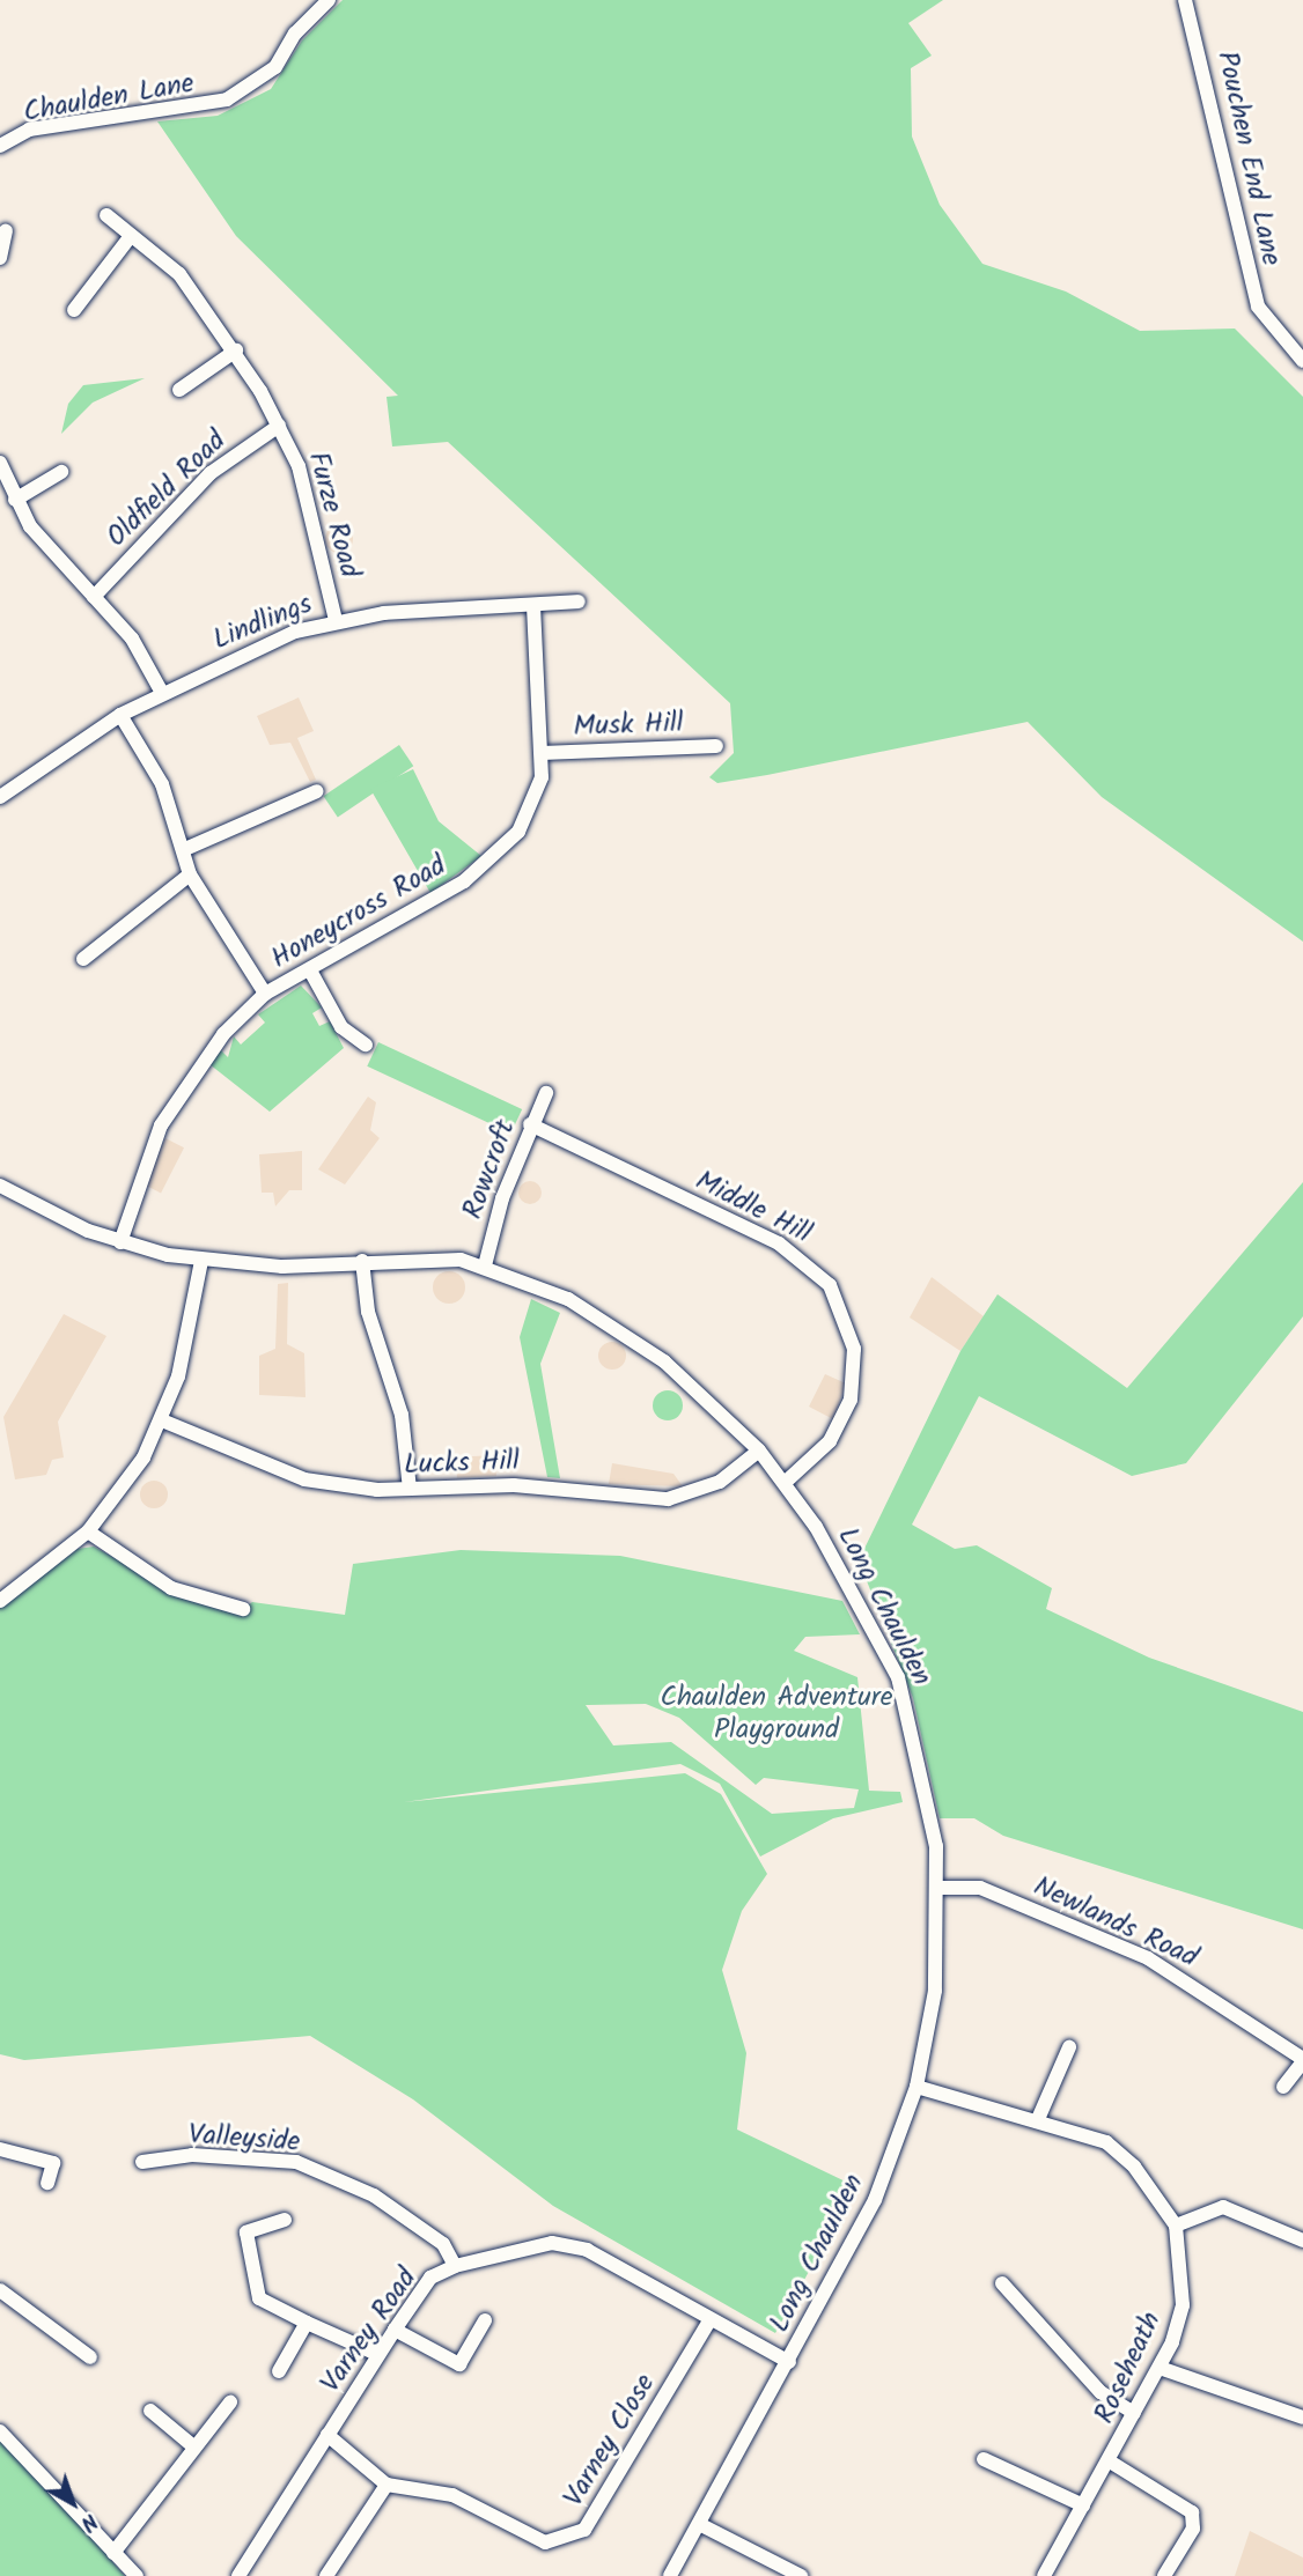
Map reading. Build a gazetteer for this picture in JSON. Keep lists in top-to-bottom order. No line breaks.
{"streets":{"street":["Chaulden Lane","Pouchen End Lane","Oldfield Road","Furze Road","Lindlings","Musk Hill","Honeycross Road","Rowcroft","Middle Hill","Lucks Hill","Long Chaulden","Newlands Road","Valleyside","Varney Road","Roseheath","Varney Close"]},"crossings":[["Oldfield Road","Furze Road"],["Furze Road","Lindlings"],["Lindlings","Honeycross Road"],["Musk Hill","Honeycross Road"],["Honeycross Road","Long Chaulden"],["Rowcroft","Middle Hill"],["Rowcroft","Long Chaulden"],["Middle Hill","Long Chaulden"],["Lucks Hill","Long Chaulden"],["Long Chaulden","Newlands Road"],["Long Chaulden","Varney Road"],["Long Chaulden","Roseheath"],["Valleyside","Varney Road"],["Varney Road","Varney Close"]],"parks":["Chaulden Adventure Playground"],"north":"bottom right"}
